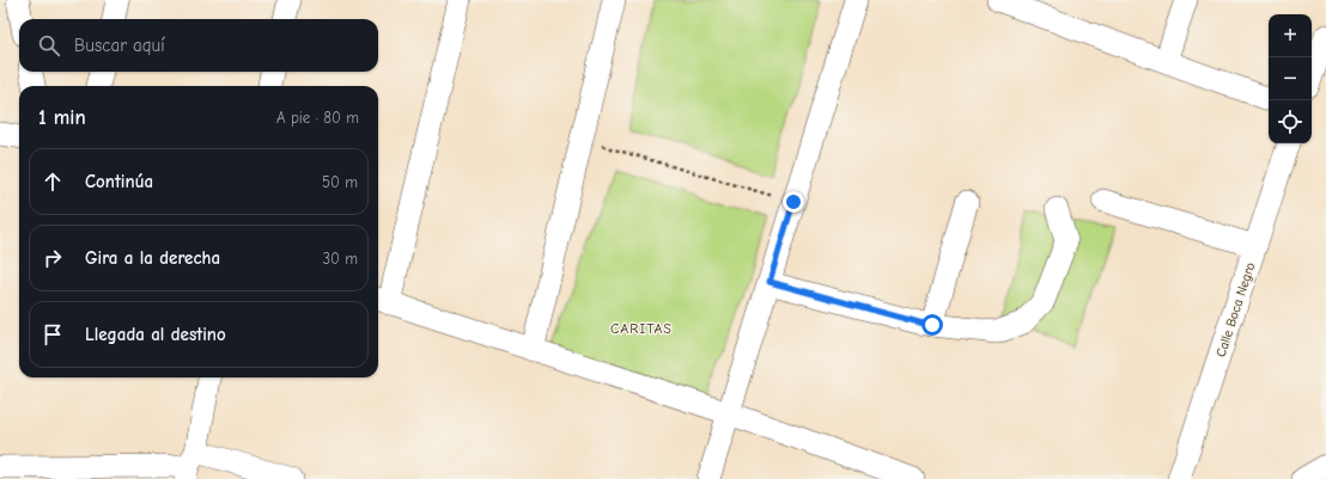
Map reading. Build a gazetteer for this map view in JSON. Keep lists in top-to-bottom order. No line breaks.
{"streets":{"street":["Calle Boca Negro"]},"districts":["CARITAS"],"page":{"map_buttons":["+","−"],"search":"Buscar aquí","heading":["1 min","A pie · 80 m"],"list":[["Continúa","50 m"],["Gira a la derecha","30 m"],"Llegada al destino"]}}
